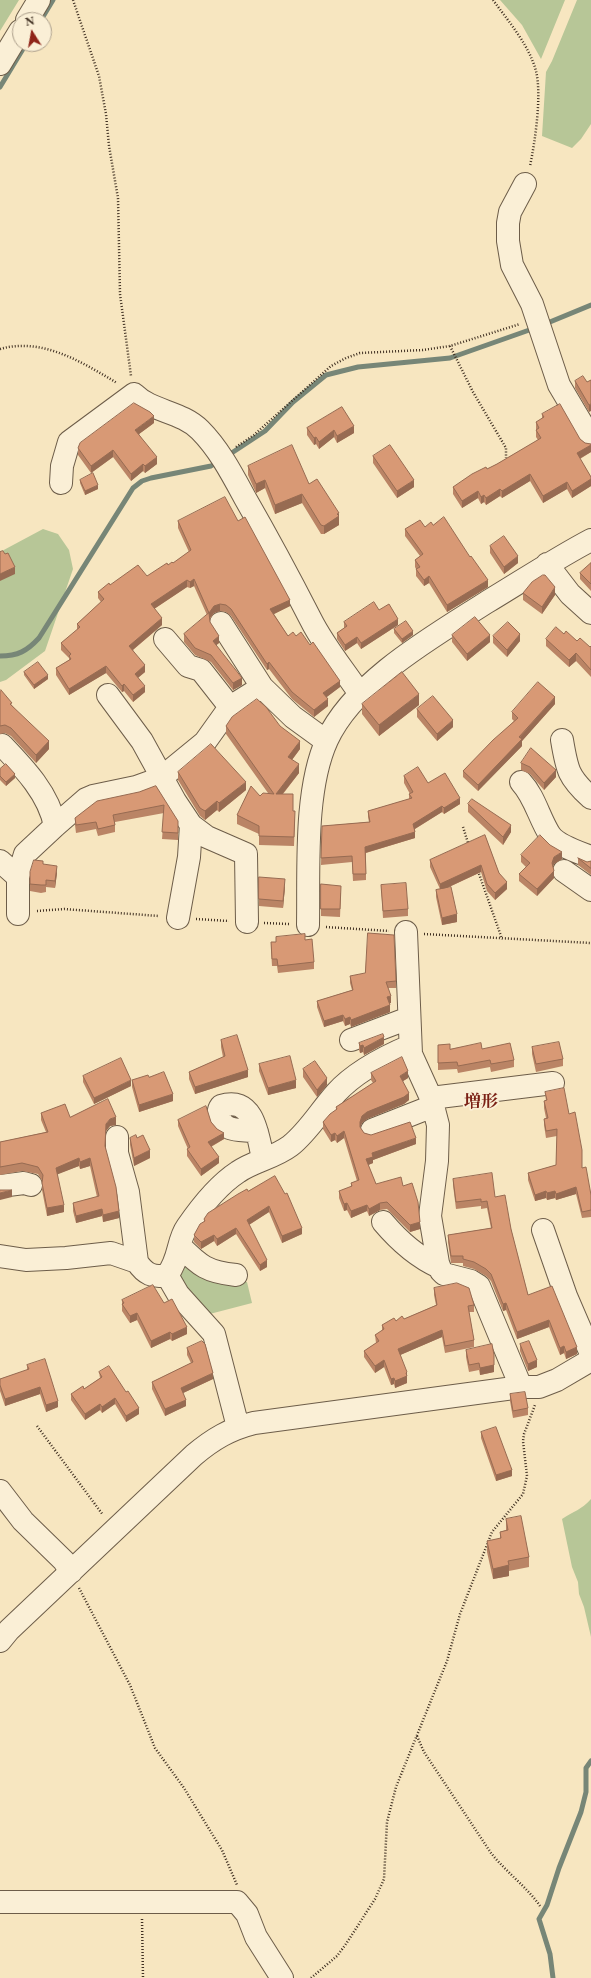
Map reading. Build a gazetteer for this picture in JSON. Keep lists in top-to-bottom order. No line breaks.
{"districts":["増形"],"north":"top"}
